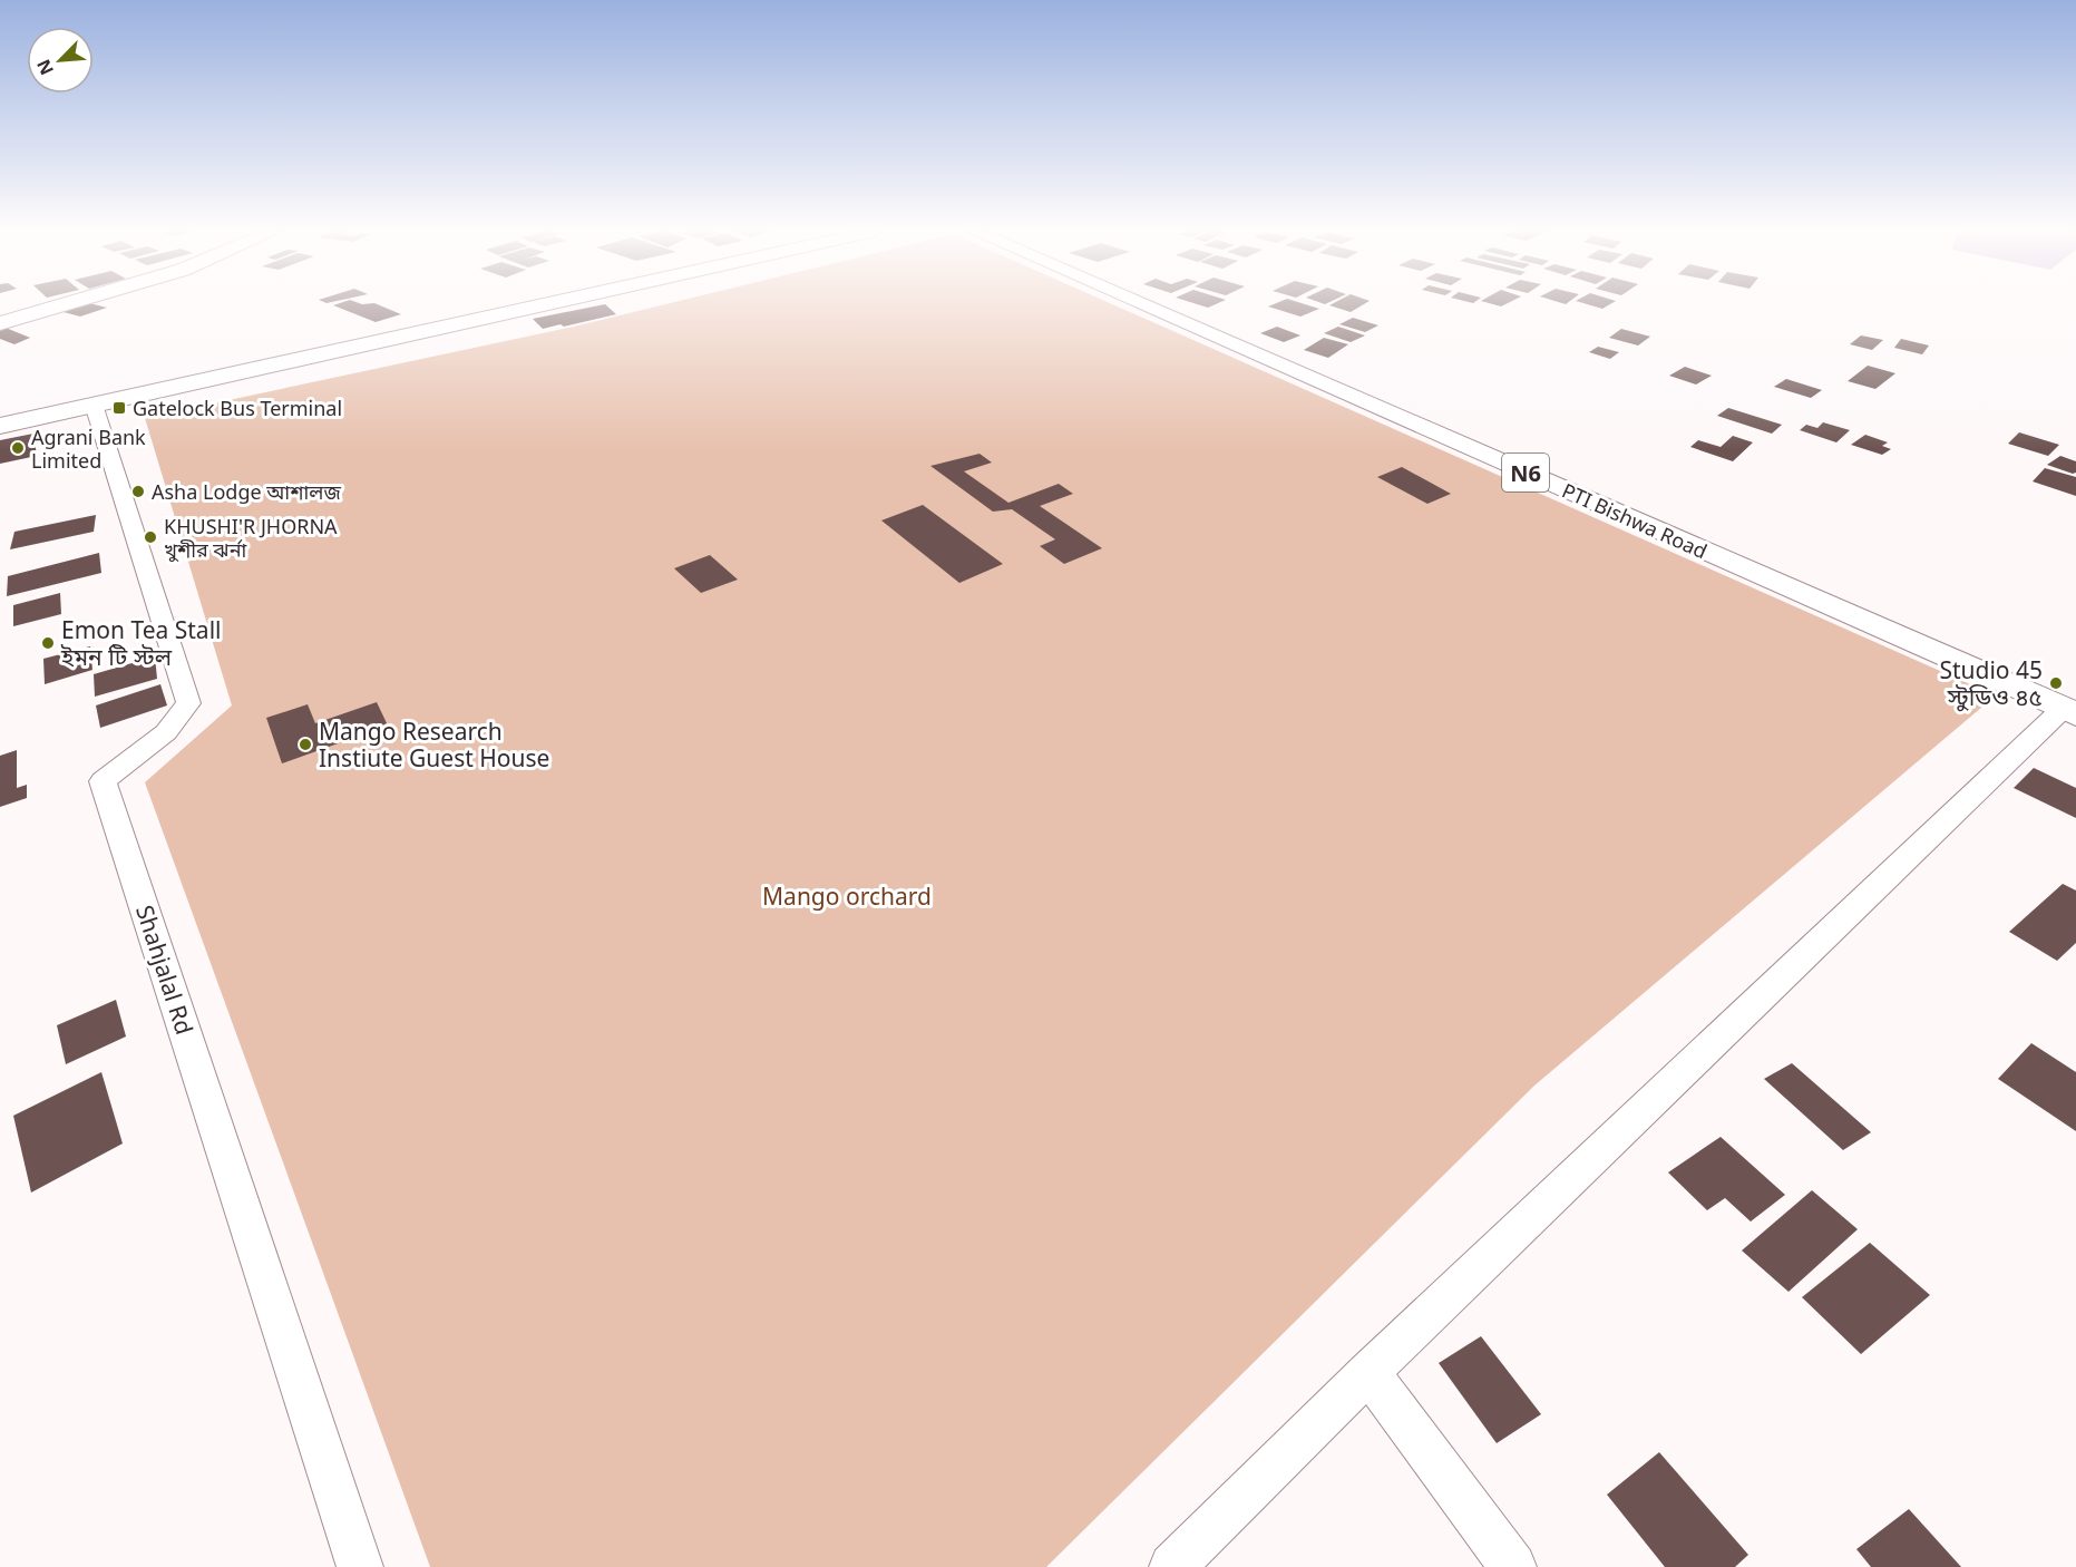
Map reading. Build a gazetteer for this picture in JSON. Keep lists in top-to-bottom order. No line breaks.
{"streets":{"main road":["N6","PTI Bishwa Road"],"street":["Shahjalal Rd"]},"parks":["Mango orchard"],"places":{"transit":["Gatelock Bus Terminal"],"other":["Agrani Bank Limited","Asha Lodge আশালজ","KHUSHI'R JHORNA খুশীর ঝর্না","Emon Tea Stall ইমন টি স্টল","Studio 45 স্টুডিও ৪৫","Mango Research Instiute Guest House"]},"north":"bottom left"}
